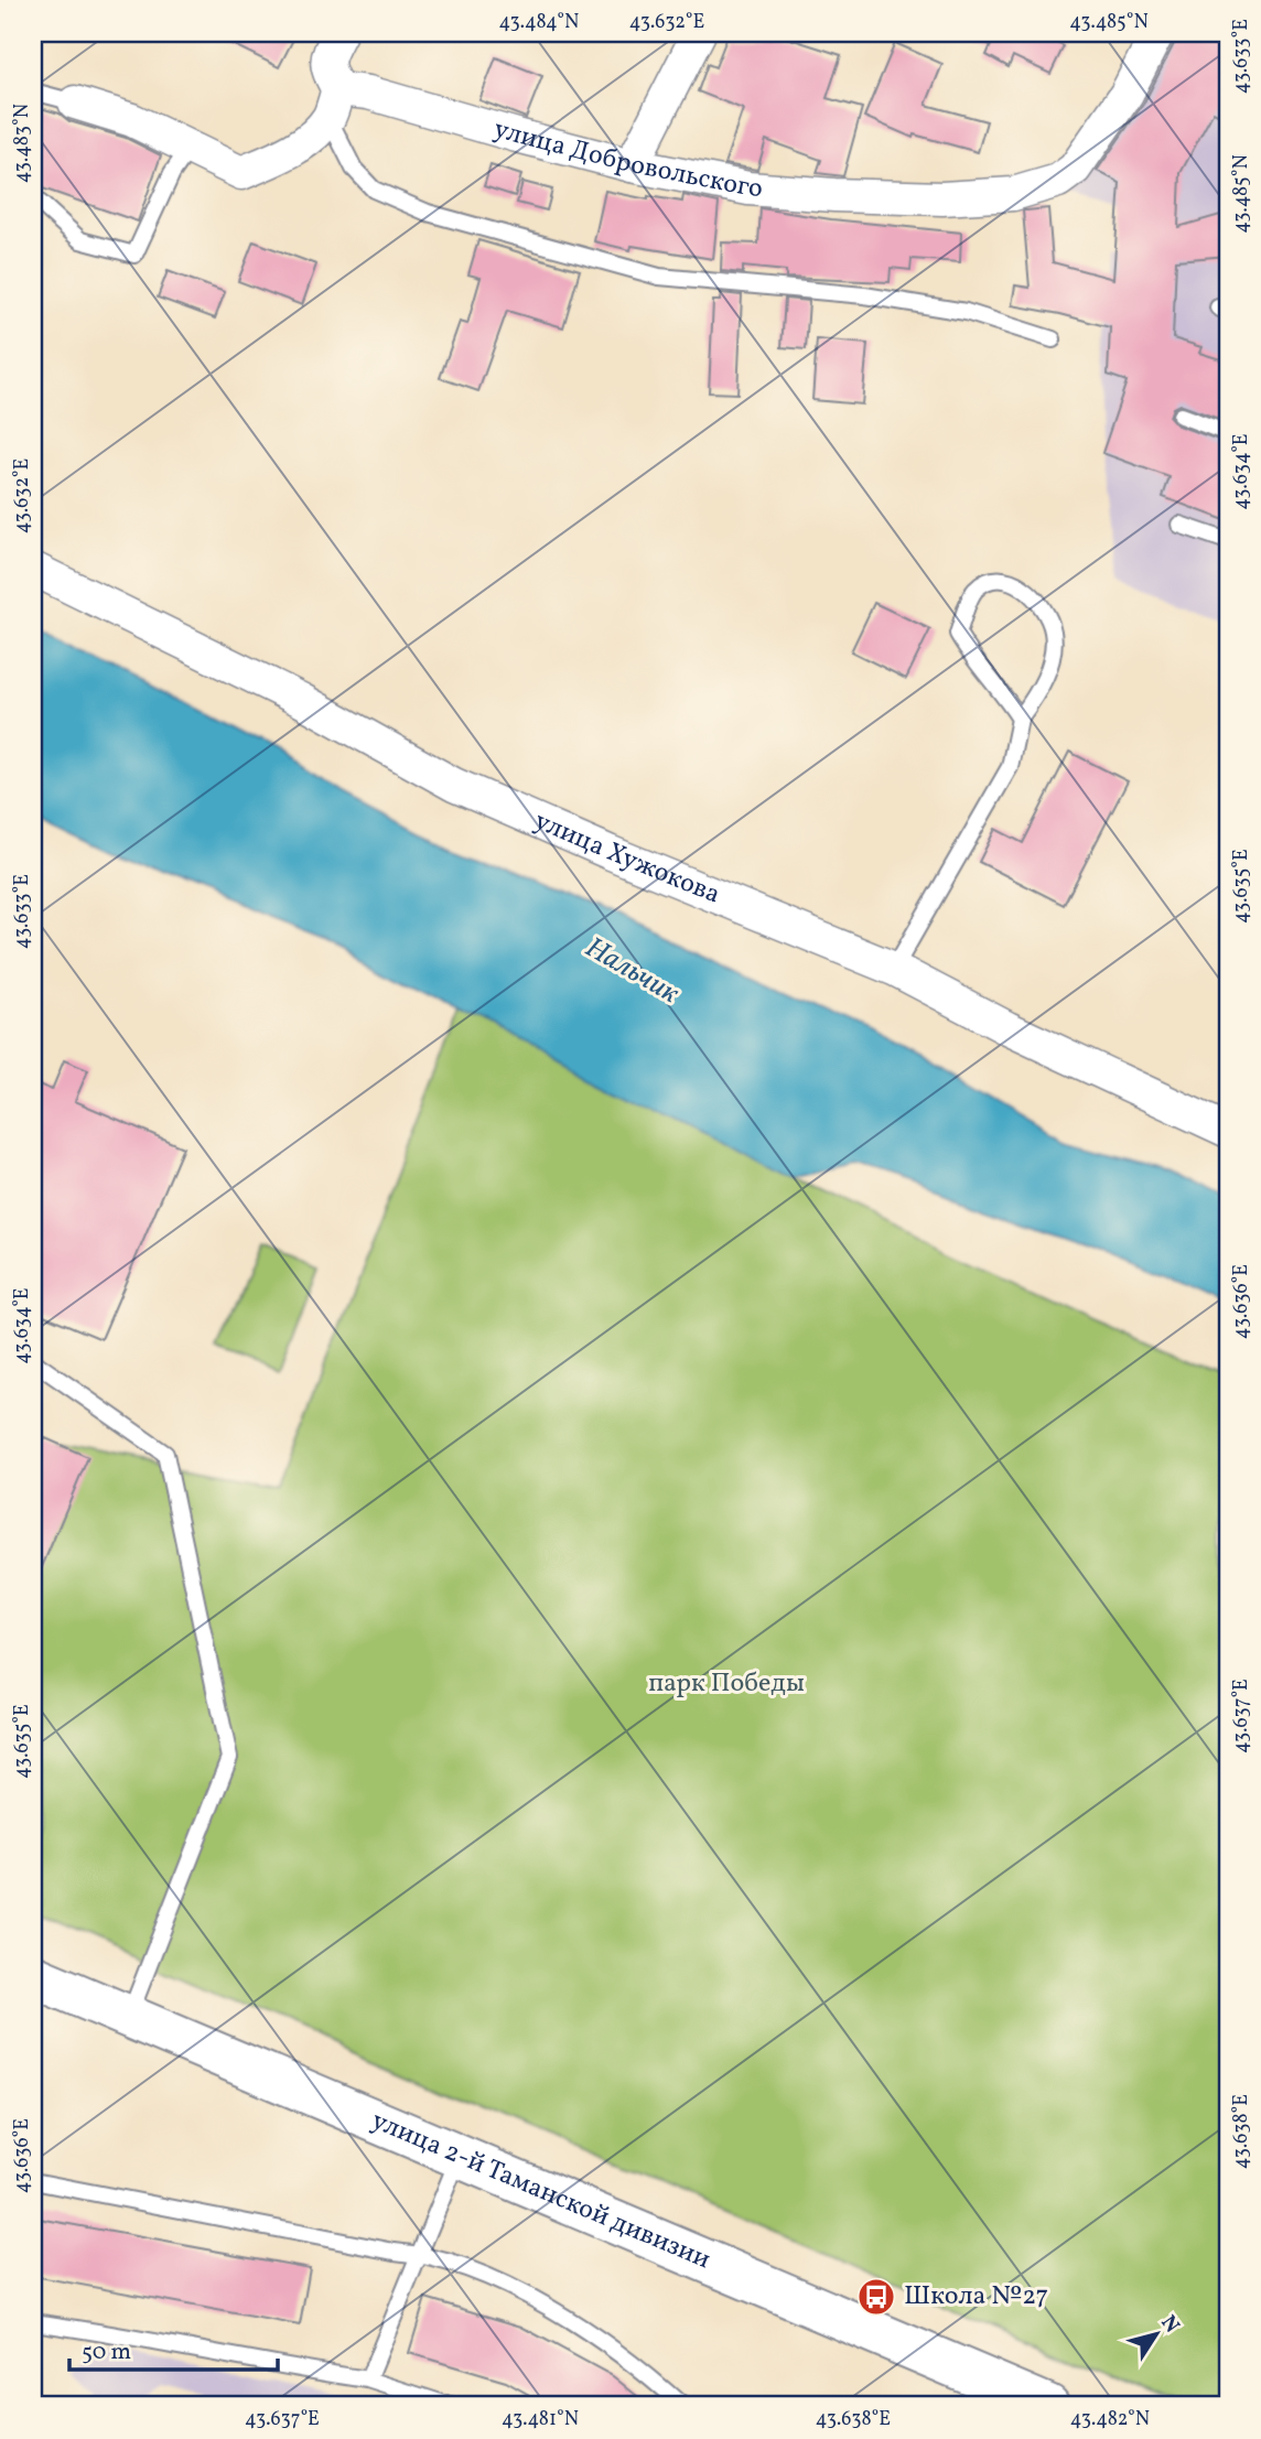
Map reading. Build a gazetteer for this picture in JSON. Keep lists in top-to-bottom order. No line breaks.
{"streets":{"main road":["улица 2-й Таманской дивизии"],"street":["улица Добровольского","улица Хужокова"]},"water":["Нальчик"],"parks":["парк Победы"],"places":{"bus stop":["Школа №27"]},"scale_bar":"50 m","north":"top right","coordinates":["43.484°N","43.632°E","43.485°N","43.633°E","43.483°N","43.634°E","43.635°E","43.636°E","43.637°E","43.638°E","43.481°N","43.482°N"]}
